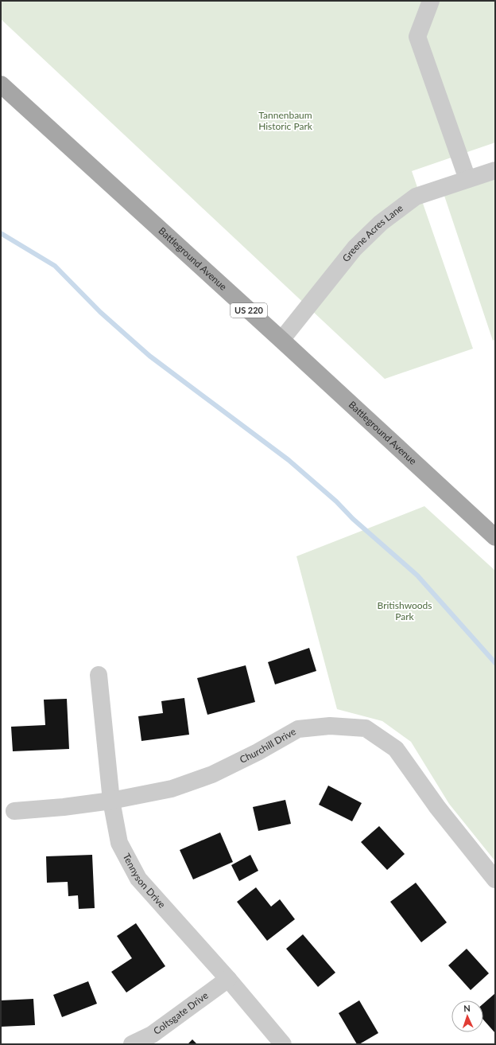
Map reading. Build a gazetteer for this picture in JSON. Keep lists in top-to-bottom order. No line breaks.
{"streets":{"main road":["Battleground Avenue","US 220"],"street":["Greene Acres Lane","Churchill Drive","Tennyson Drive","Coltsgate Drive"]},"crossings":[["Greene Acres Lane","Battleground Avenue"],["Churchill Drive","Tennyson Drive"],["Tennyson Drive","Coltsgate Drive"]],"parks":["Tannenbaum Historic Park","Britishwoods Park"],"north":"top"}
